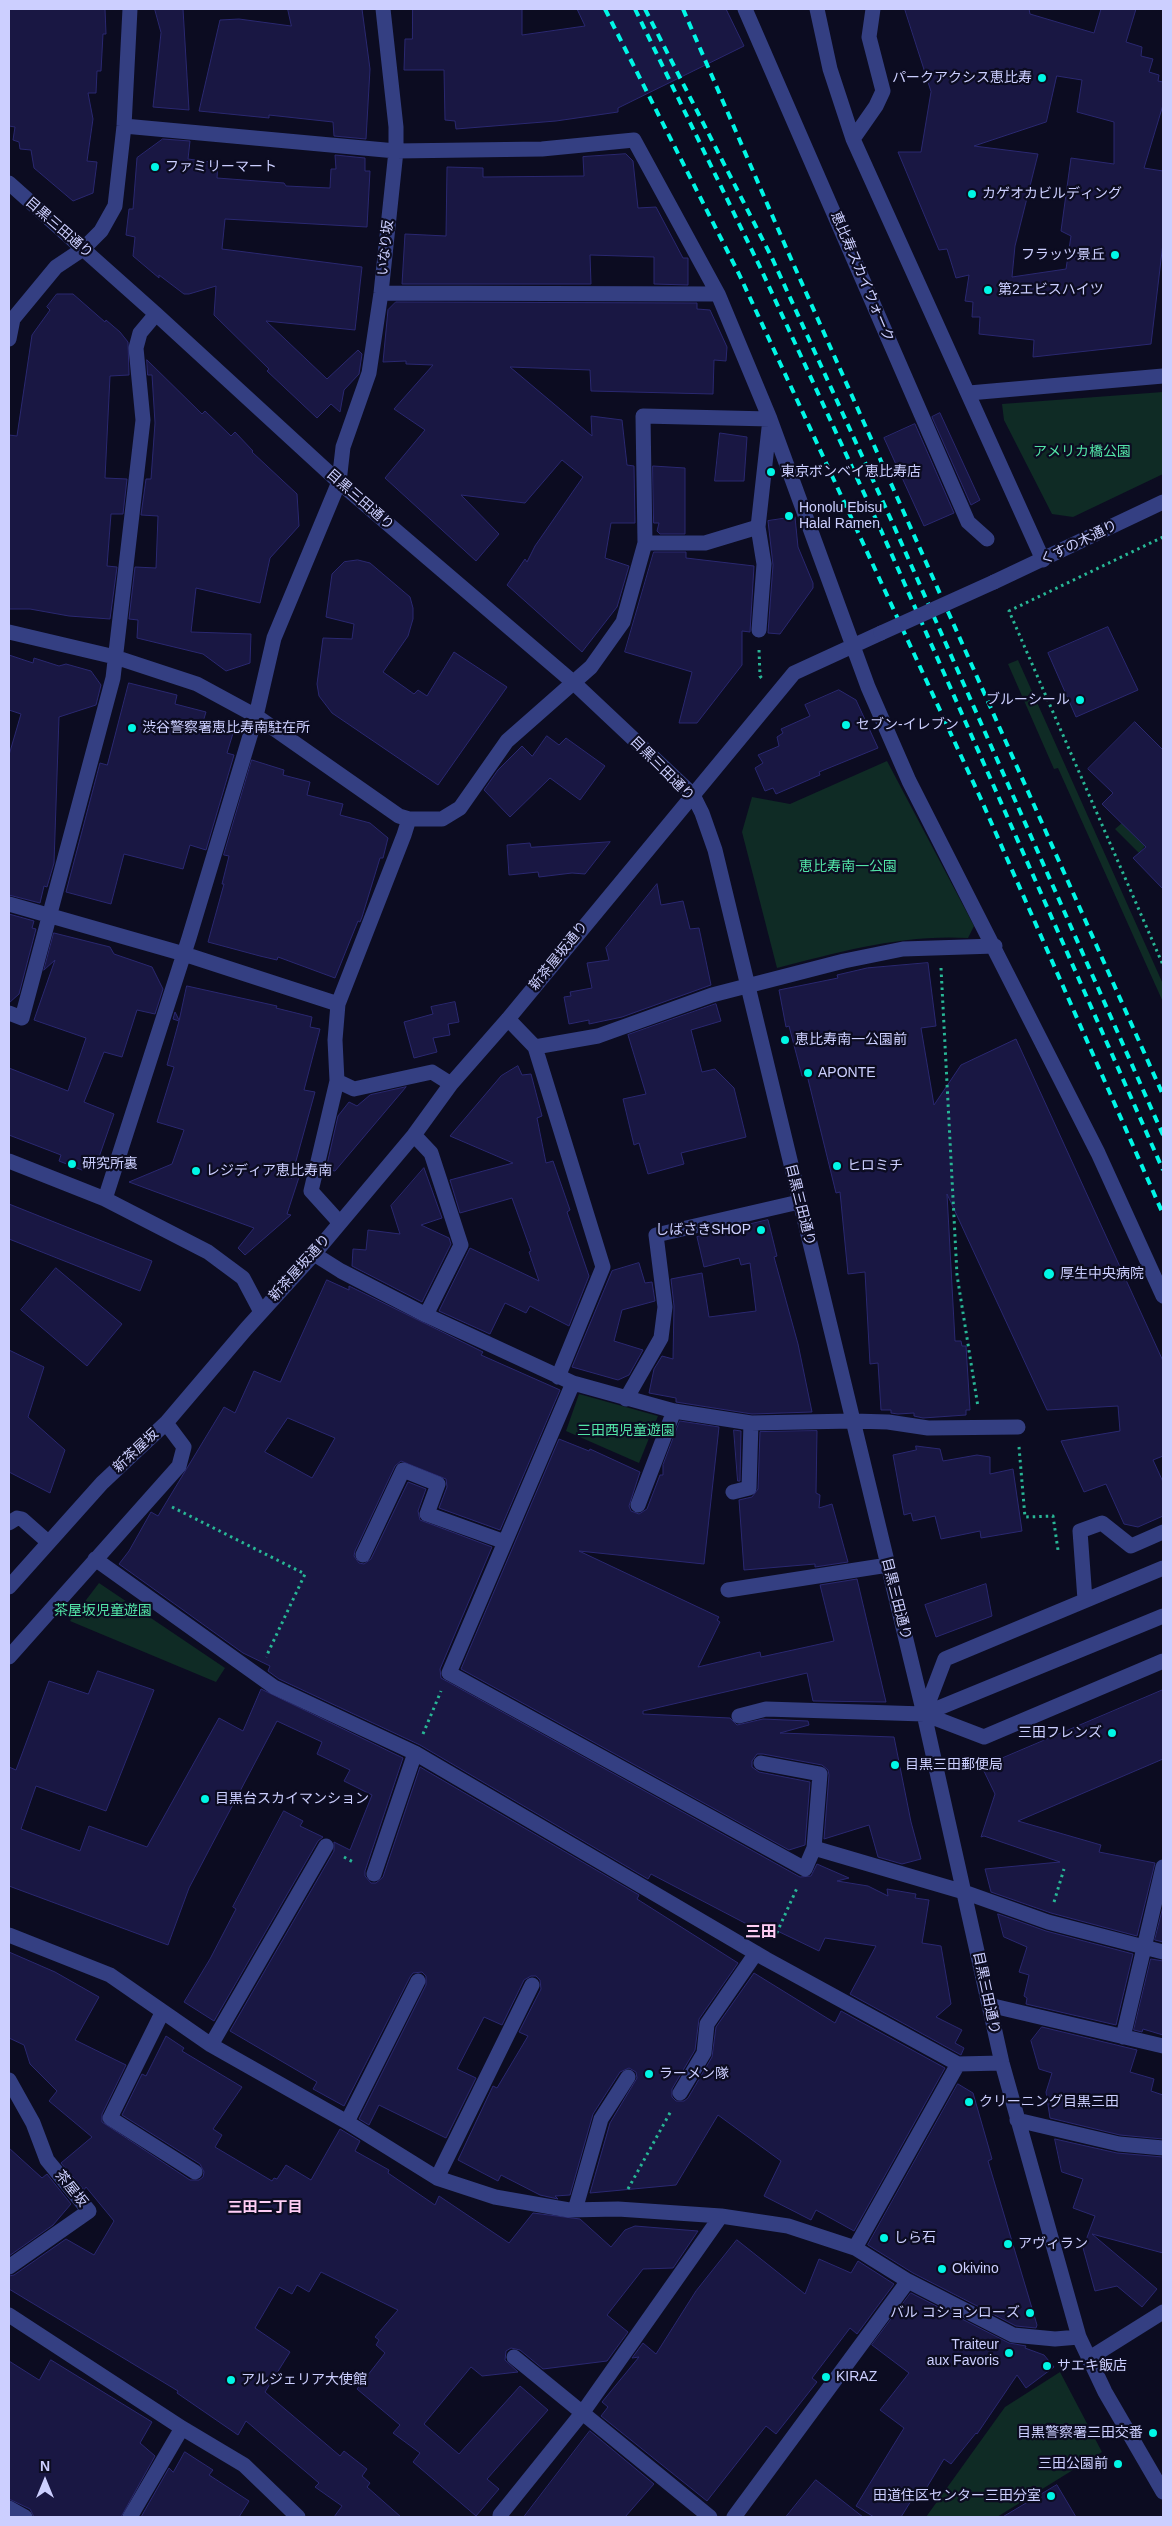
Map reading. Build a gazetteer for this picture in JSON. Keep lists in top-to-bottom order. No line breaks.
{"streets":{"street":["目黒三田通り","いなり坂","恵比寿スカイウォーク","くすの木通り","新茶屋坂通り","新茶屋坂","茶屋坂"]},"crossings":[["目黒三田通り","いなり坂"],["目黒三田通り","新茶屋坂通り"],["くすの木通り","新茶屋坂通り"],["新茶屋坂通り","新茶屋坂"]],"districts":["三田","三田二丁目"],"parks":["アメリカ橋公園","恵比寿南一公園","三田西児童遊園","茶屋坂児童遊園"],"places":["パークアクシス恵比寿","ファミリーマート","カゲオカビルディング","フラッツ景丘","第2エビスハイツ","東京ボンベイ恵比寿店","Honolu Ebisu Halal Ramen","ブルーシール","セブン-イレブン","渋谷警察署恵比寿南駐在所","恵比寿南一公園前","APONTE","研究所裏","ヒロミチ","レジディア恵比寿南","しばさきSHOP","厚生中央病院","三田フレンズ","目黒三田郵便局","目黒台スカイマンション","ラーメン隊","クリーニング目黒三田","しら石","アヴィラン","Okivino","バル コションローズ","Traiteur aux Favoris","サエキ飯店","KIRAZ","アルジェリア大使館","目黒警察署三田交番","三田公園前","田道住区センター三田分室"],"north":"top"}
